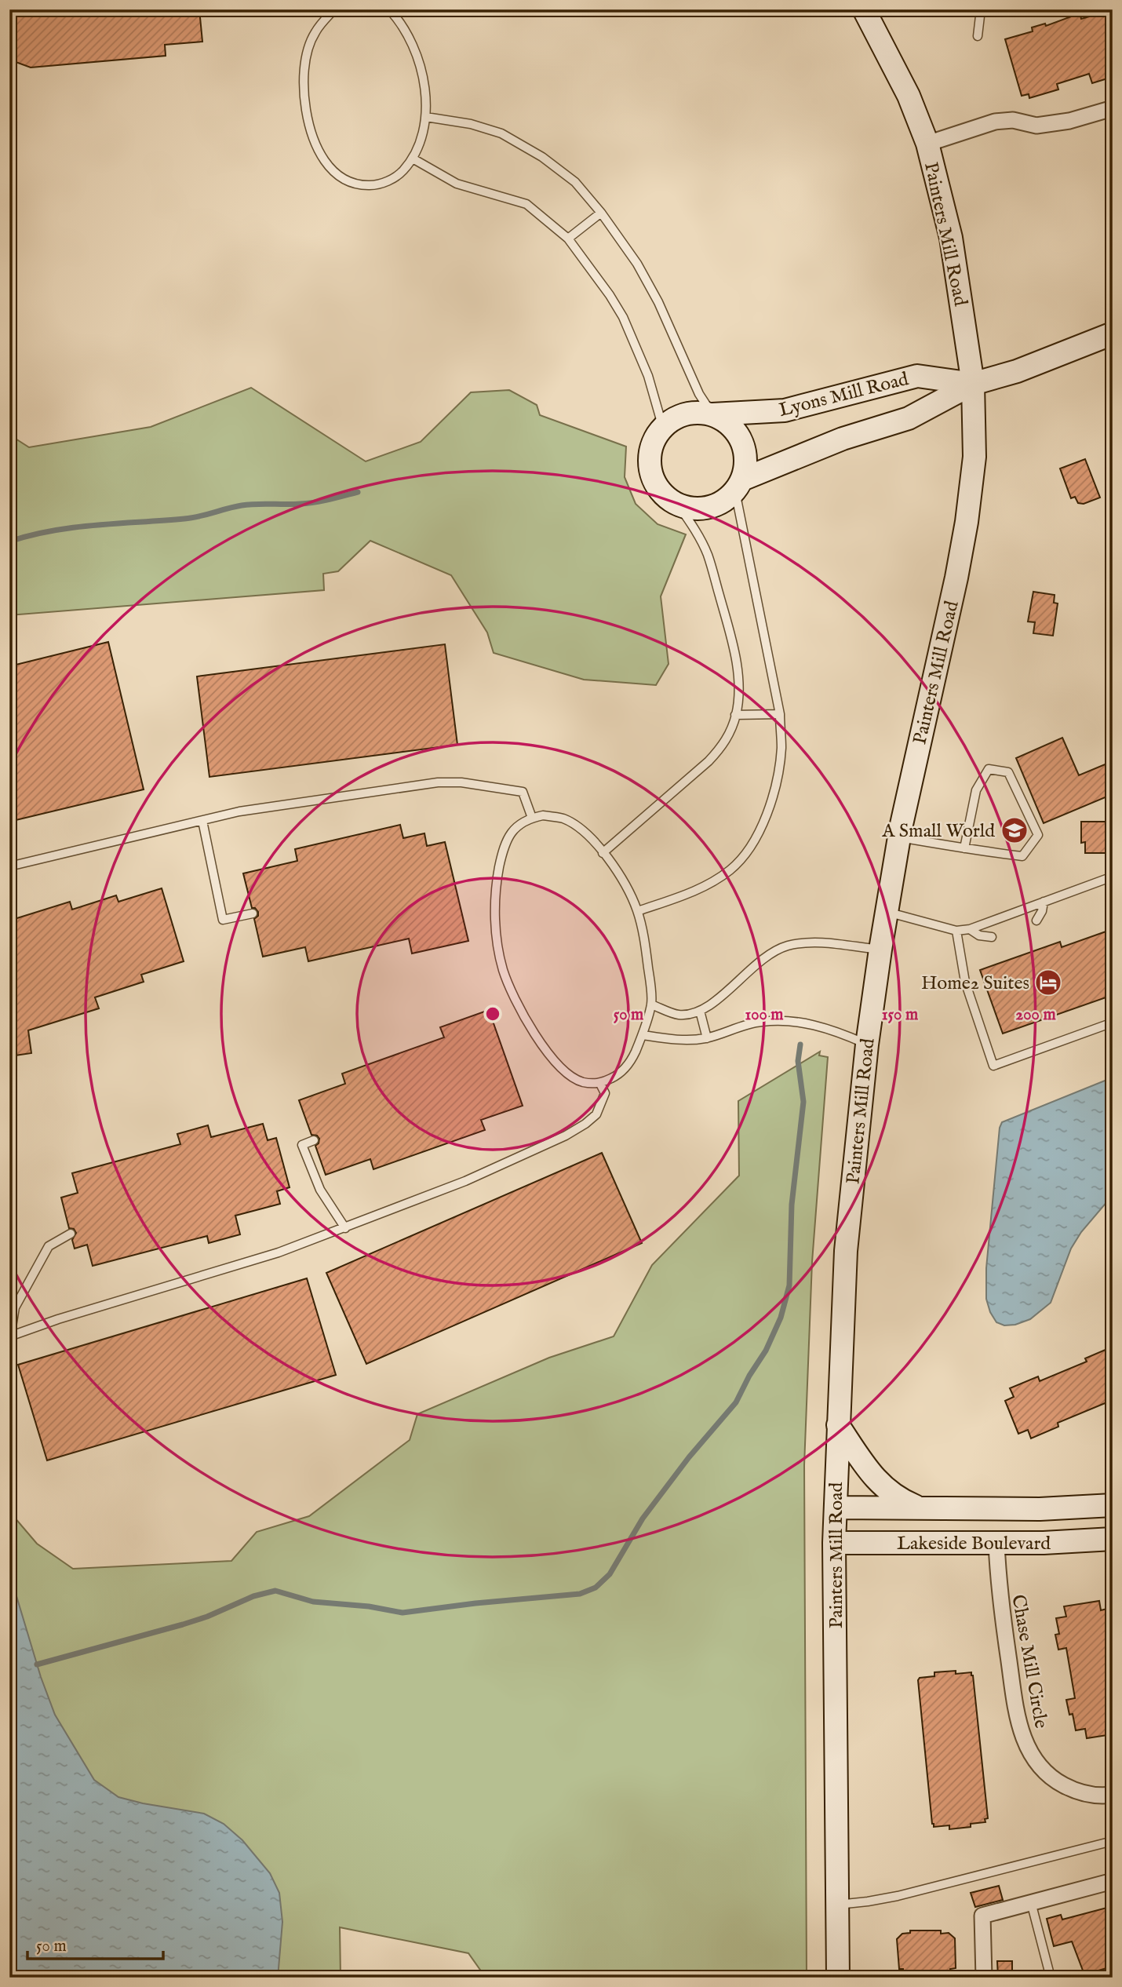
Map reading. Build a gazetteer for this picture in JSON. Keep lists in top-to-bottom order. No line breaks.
{"streets":{"main road":["Painters Mill Road","Lyons Mill Road","Lakeside Boulevard"],"street":["Chase Mill Circle"]},"crossings":[["Painters Mill Road","Lyons Mill Road"],["Painters Mill Road","Lakeside Boulevard"],["Lakeside Boulevard","Chase Mill Circle"]],"places":{"school or university":["A Small World"],"hotel":["Home2 Suites"]},"scale_bar":"50 m","rings":["50 m","100 m","150 m","200 m"]}
